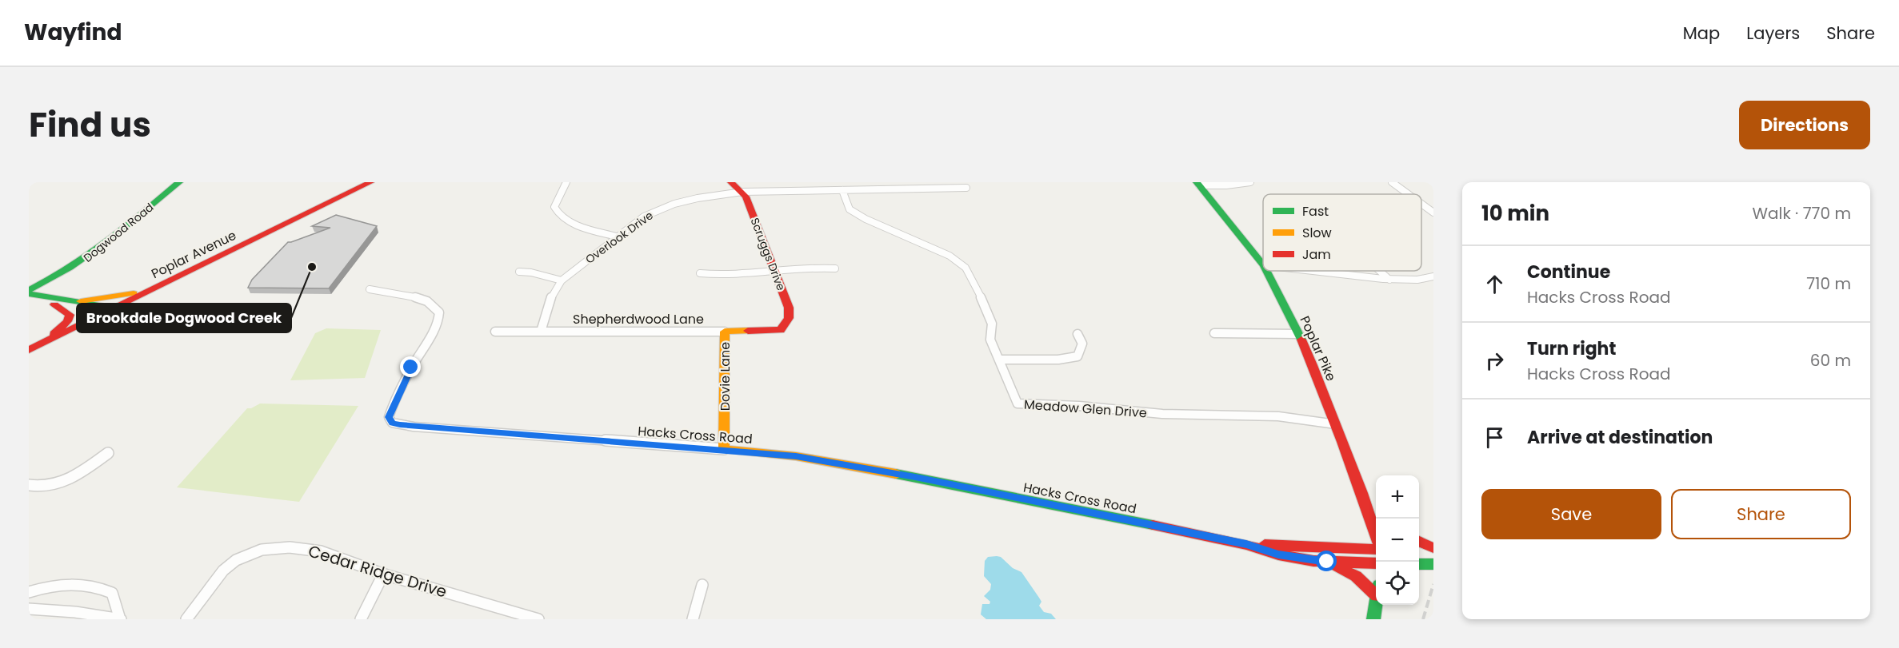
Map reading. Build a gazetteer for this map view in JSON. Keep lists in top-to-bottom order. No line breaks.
{"streets":{"street":["Dogwood Road","Overlook Drive","Poplar Avenue","Scruggs Drive","Shepherdwood Lane","Poplar Pike","Dovie Lane","Meadow Glen Drive","Hacks Cross Road","Cedar Ridge Drive"]},"crossings":[["Overlook Drive","Scruggs Drive"],["Overlook Drive","Shepherdwood Lane"],["Overlook Drive","Meadow Glen Drive"],["Scruggs Drive","Shepherdwood Lane"],["Shepherdwood Lane","Dovie Lane"],["Poplar Pike","Meadow Glen Drive"],["Dovie Lane","Hacks Cross Road"]],"places":["Brookdale Dogwood Creek"],"legend":["Fast","Slow","Jam"],"page":{"header":"Wayfind","nav":["Map","Layers","Share"],"title":"Find us","buttons":["Directions",["Save","Share"]],"heading":["10 min","Walk · 770 m"],"list":[["Continue","Hacks Cross Road","710 m"],["Turn right","Hacks Cross Road","60 m"],"Arrive at destination"],"map_buttons":["+","−"]}}
